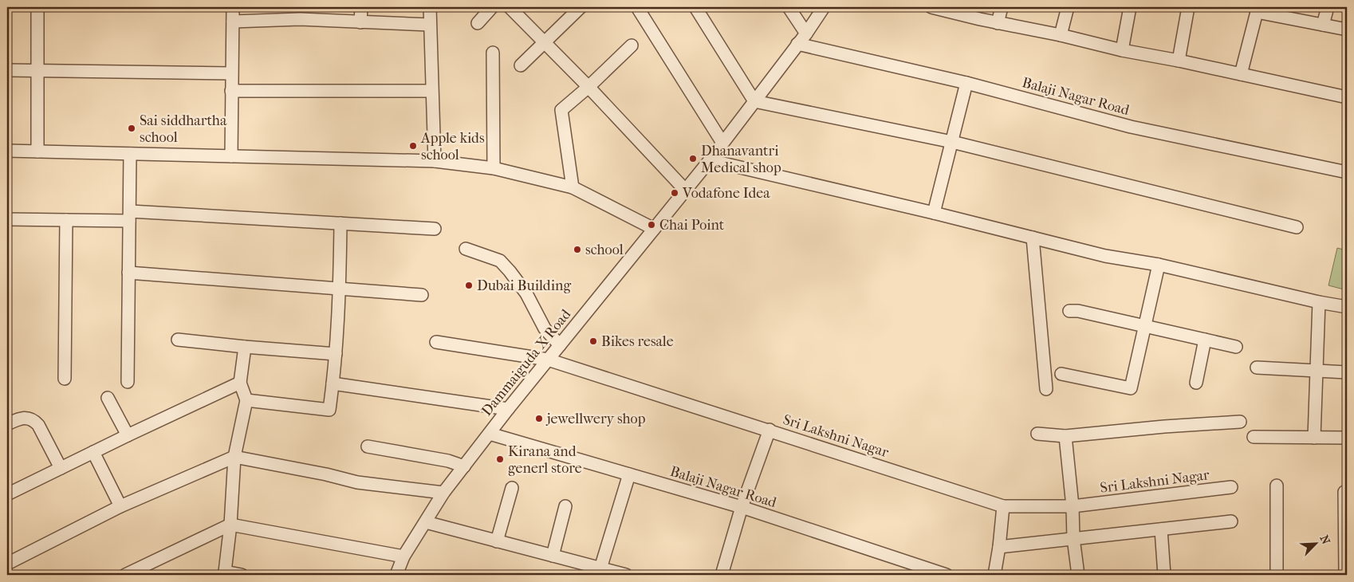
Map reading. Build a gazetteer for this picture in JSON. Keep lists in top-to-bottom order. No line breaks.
{"streets":{"street":["Balaji Nagar Road","Dammaiguda X Road","Sri Lakshni Nagar"]},"crossings":[["Balaji Nagar Road","Dammaiguda X Road"],["Dammaiguda X Road","Sri Lakshni Nagar"]],"places":["Sai siddhartha school","Apple kids school","Dhanavantri Medical shop","Vodafone Idea","Chai Point","school","Dubai Building","Bikes resale","jewellwery shop","Kirana and generl store"],"north":"top right"}
